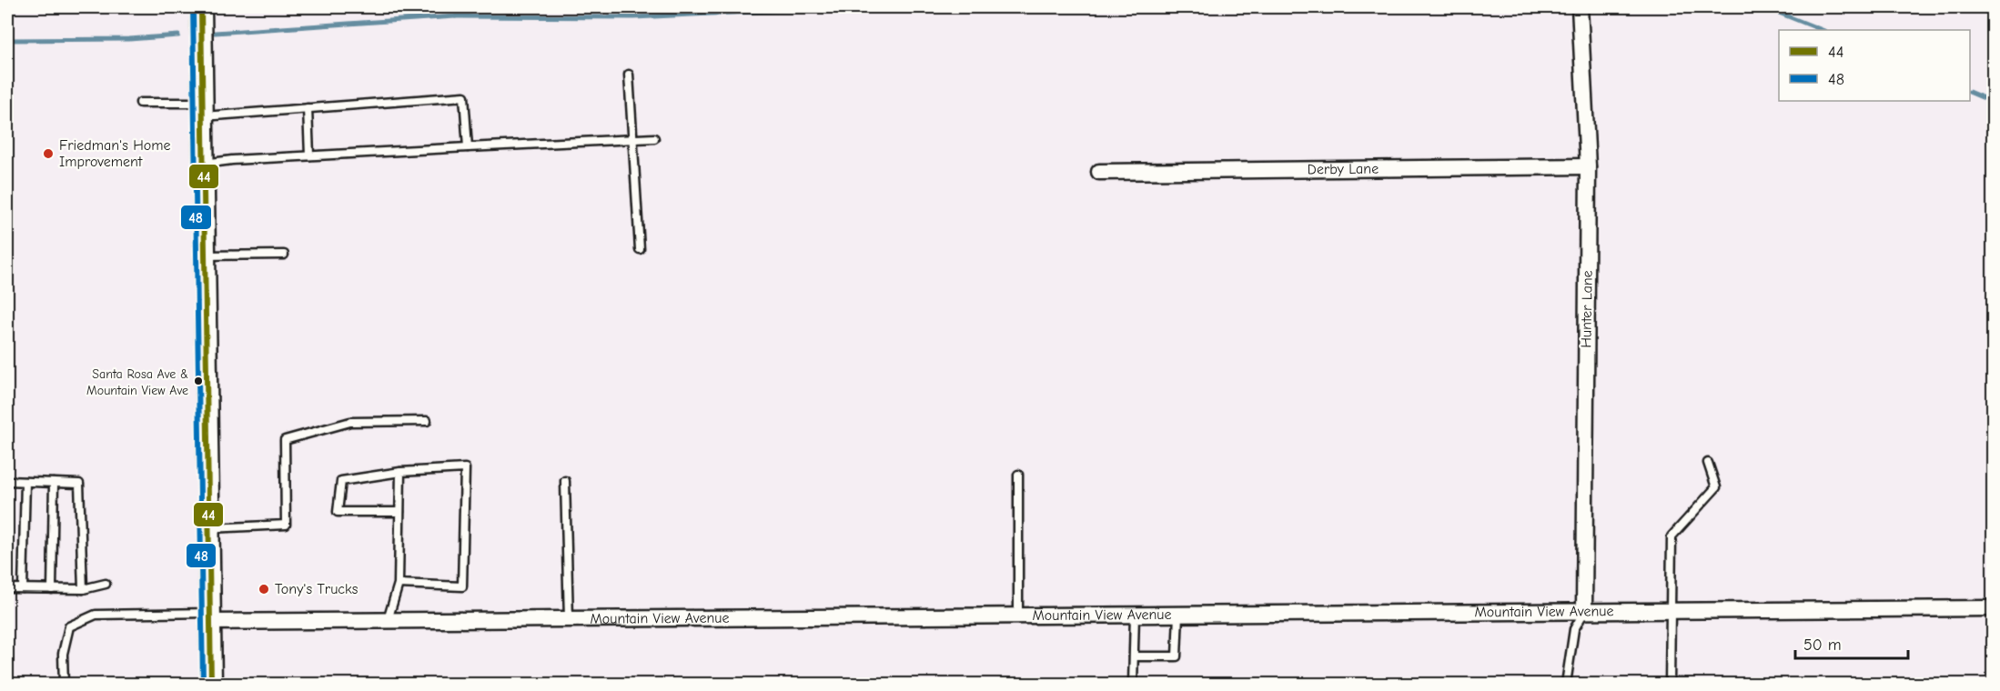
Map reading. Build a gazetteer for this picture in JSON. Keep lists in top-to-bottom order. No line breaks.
{"streets":{"street":["Derby Lane","Hunter Lane","Mountain View Avenue"]},"crossings":[["Derby Lane","Hunter Lane"],["Hunter Lane","Mountain View Avenue"]],"places":["Friedman's Home Improvement","Santa Rosa Ave & Mountain View Ave","Tony's Trucks"],"lines":["transit line 44","transit line 48"],"legend":["44","48"],"scale_bar":"50 m"}
